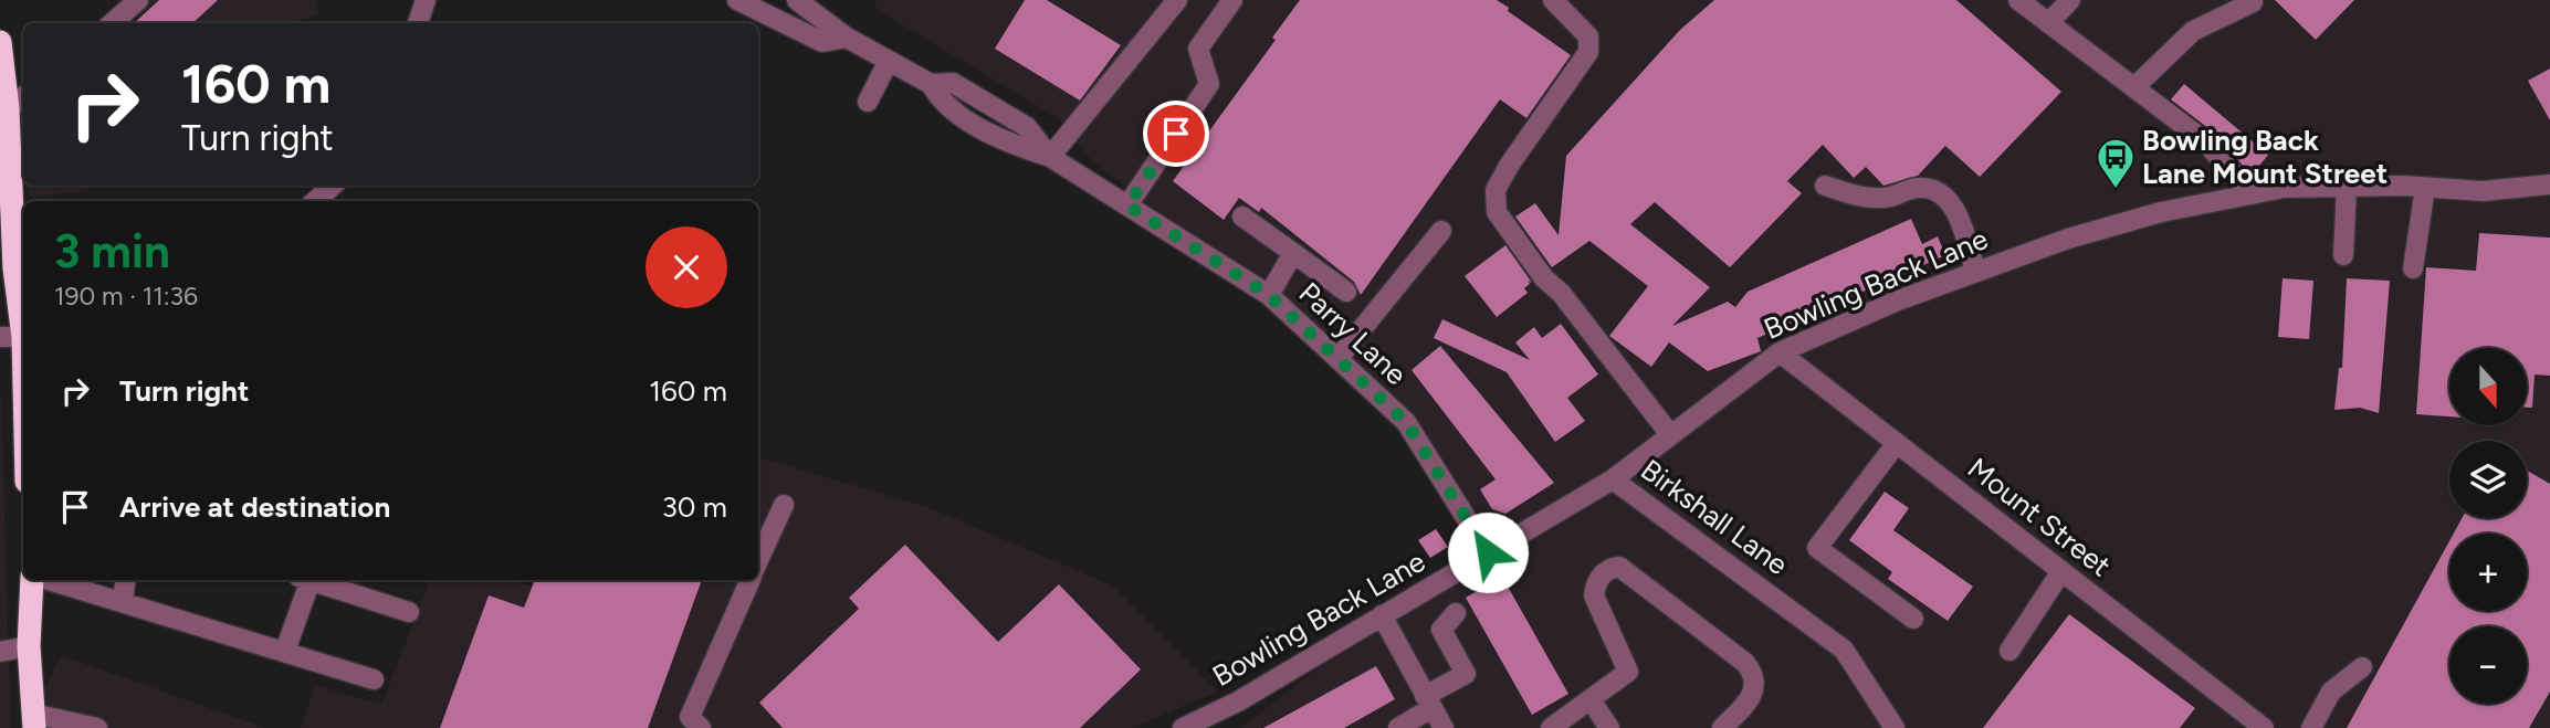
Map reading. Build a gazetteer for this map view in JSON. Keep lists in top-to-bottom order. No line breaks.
{"streets":{"street":["Bowling Back Lane","Parry Lane","Birkshall Lane","Mount Street"]},"crossings":[["Bowling Back Lane","Parry Lane"],["Bowling Back Lane","Birkshall Lane"],["Bowling Back Lane","Mount Street"]],"places":{"bus stop":["Bowling Back Lane Mount Street"]},"north":"bottom","page":{"turn":["160 m","Turn right"],"heading":["3 min","190 m · 11:36"],"list":[{"name":"Turn right","value":"160 m"},{"name":"Arrive at destination","value":"30 m"}],"map_buttons":["+","−"]}}
